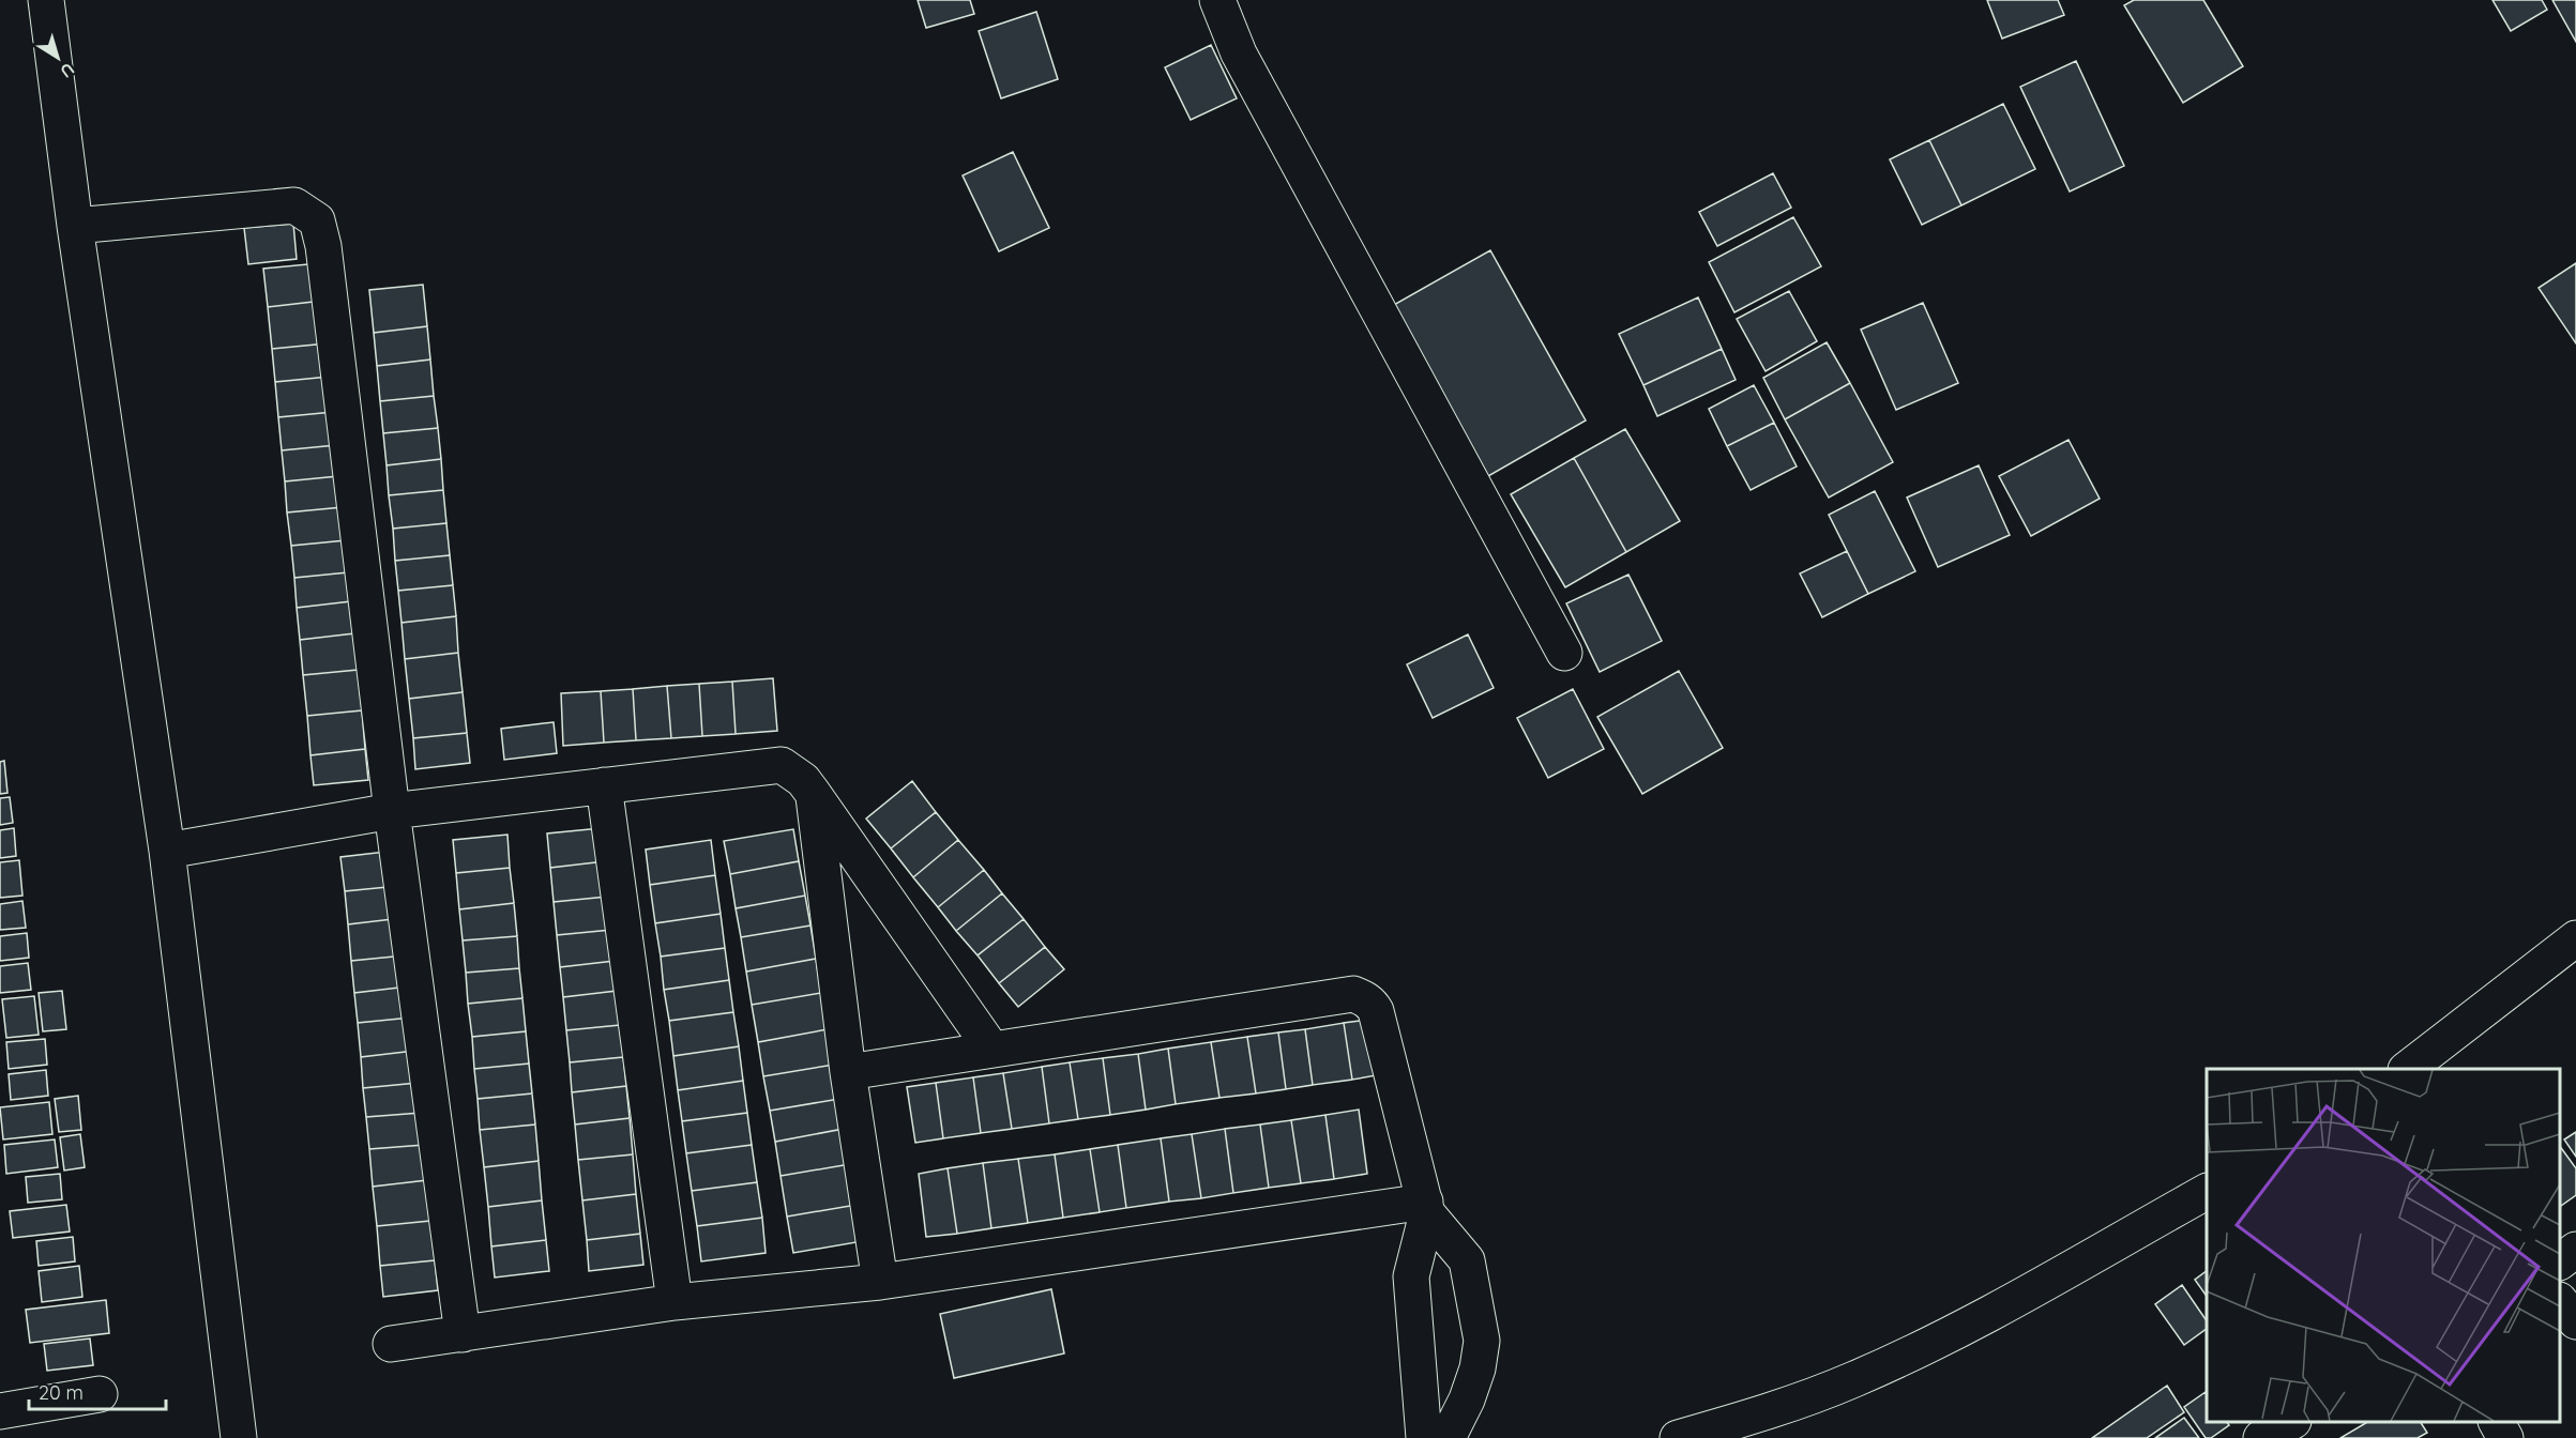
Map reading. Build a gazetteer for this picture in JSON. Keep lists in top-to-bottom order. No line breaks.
{"scale_bar":"20 m","north":"bottom right"}
